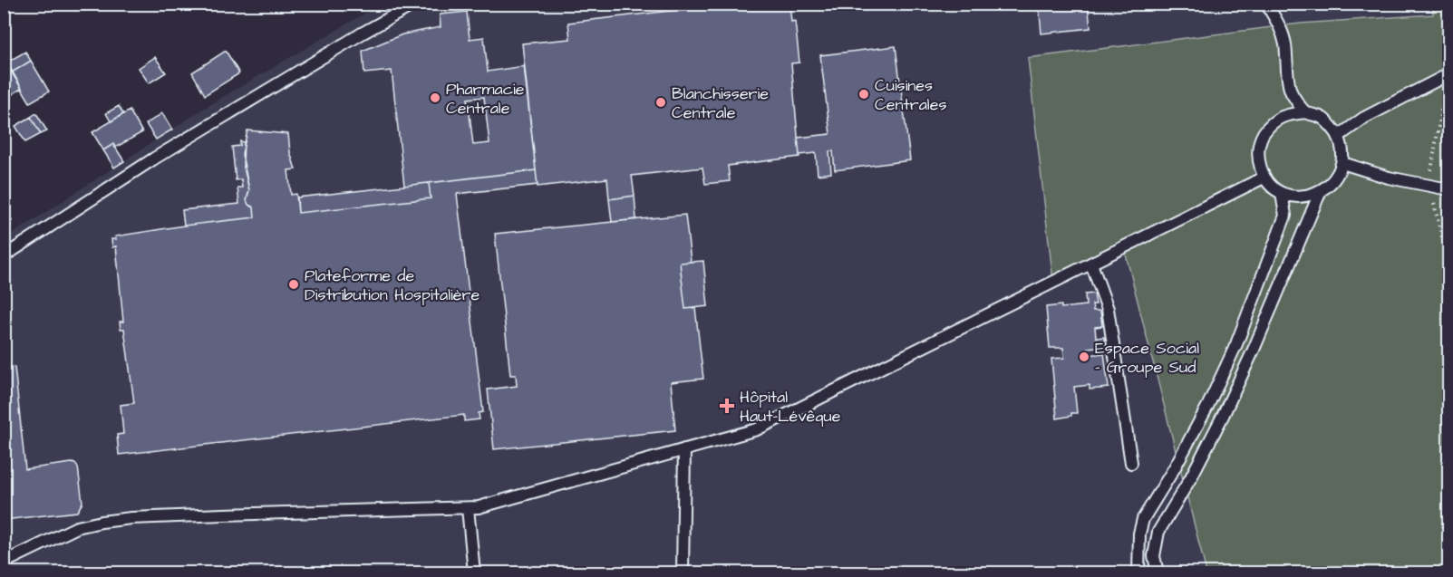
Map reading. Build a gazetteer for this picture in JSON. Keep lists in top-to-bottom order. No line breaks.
{"places":{"other":["Cuisines Centrales","Pharmacie Centrale","Blanchisserie Centrale","Plateforme de Distribution Hospitalière","Espace Social - Groupe Sud"],"health":["Hôpital Haut-Lévêque"]}}
